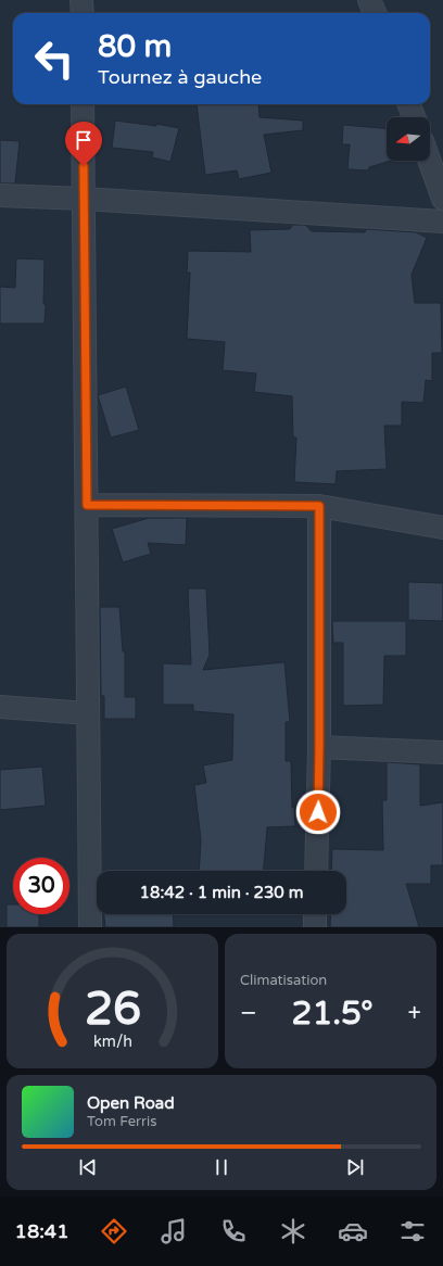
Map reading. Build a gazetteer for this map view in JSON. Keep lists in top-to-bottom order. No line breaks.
{"north":"left","page":{"turn":["80 m","Tournez à gauche"],"limit":"30","trip":"18:42 · 1 min · 230 m","tile":"Climatisation","heat":["−","21.5°","+"],"song":["Open Road","Tom Ferris"],"tabs":"18:41","gauge":["26","km/h"]}}
